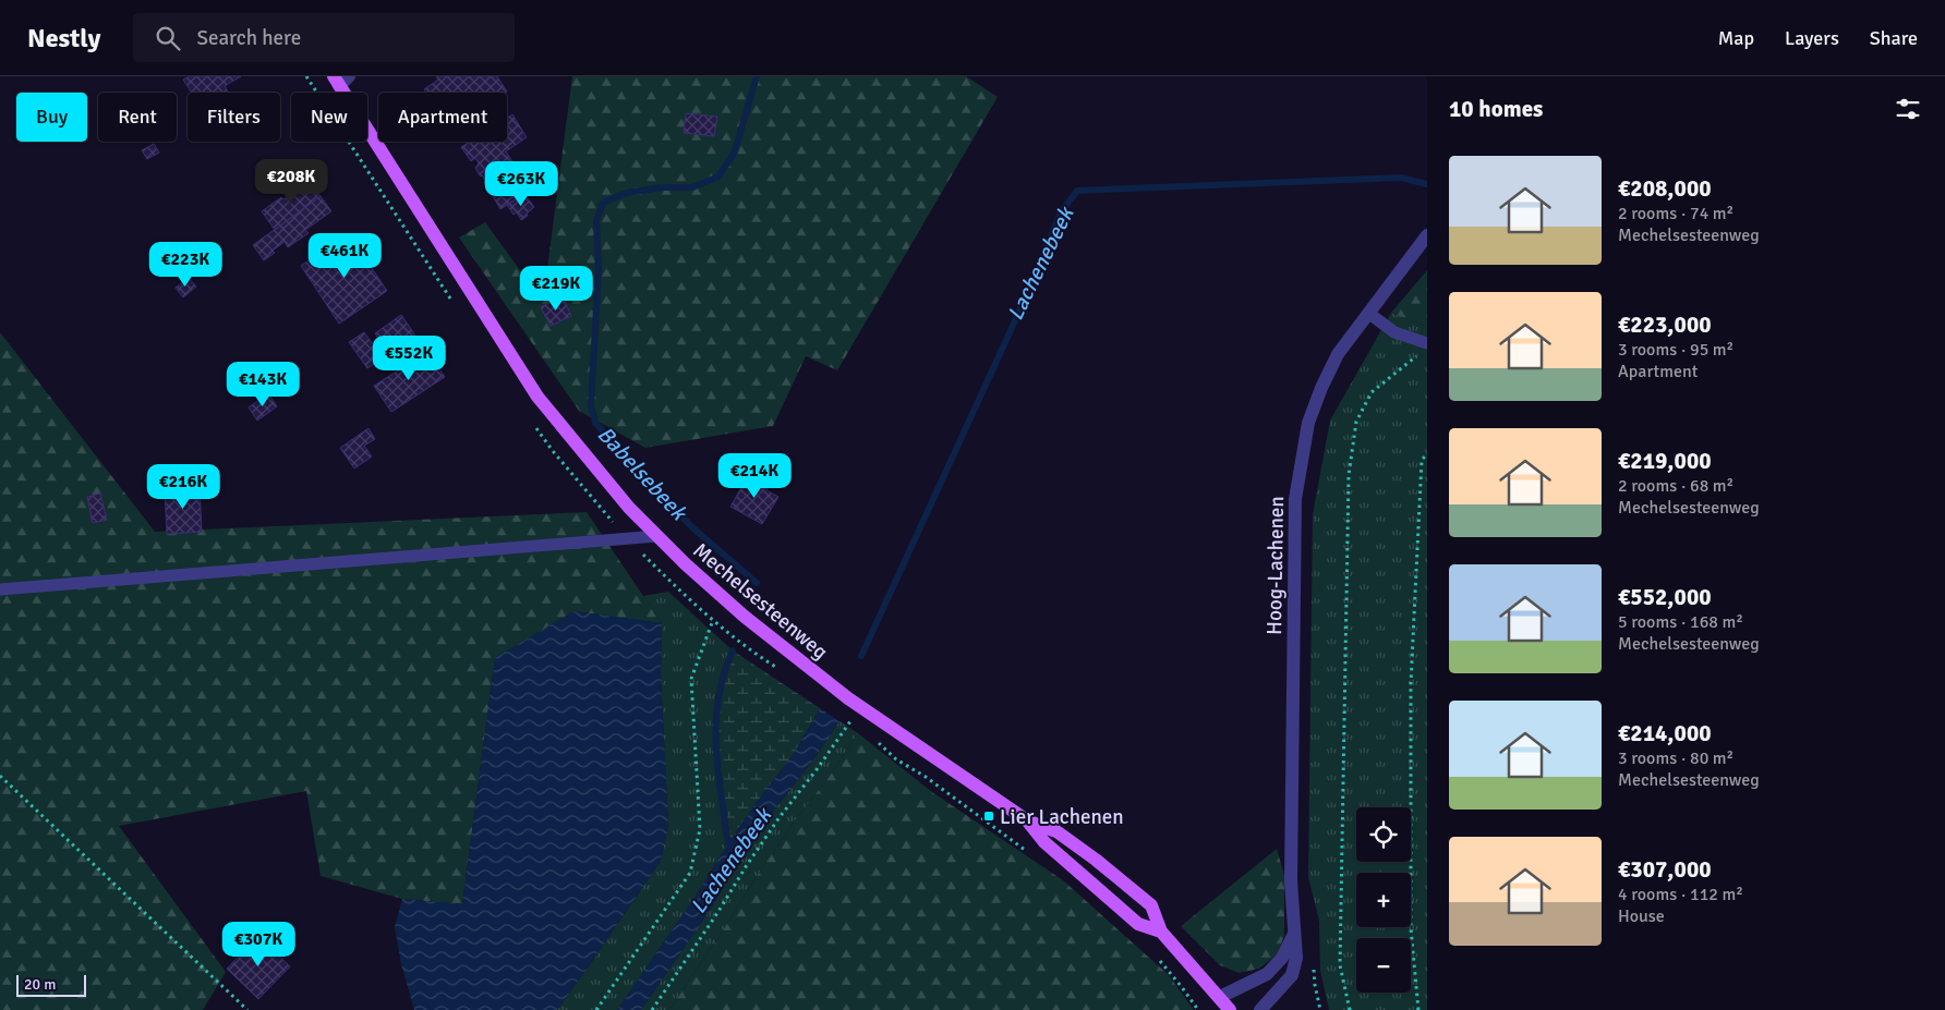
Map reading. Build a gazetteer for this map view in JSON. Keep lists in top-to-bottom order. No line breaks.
{"streets":{"main road":["Mechelsesteenweg"],"street":["Hoog-Lachenen"]},"crossings":[["Hoog-Lachenen","Mechelsesteenweg"]],"water":["Lachenebeek","Babelsebeek"],"places":{"transit":["Lier Lachenen"]},"scale_bar":"20 m","page":{"header":"Nestly","search":"Search here","nav":["Map","Layers","Share"],"heading":"10 homes","chip":["Buy","Rent","Filters","New","Apartment"],"list":[{"name":"€208,000","note":"2 rooms · 74 m² · Mechelsesteenweg"},{"name":"€223,000","note":"3 rooms · 95 m² · Apartment"},{"name":"€219,000","note":"2 rooms · 68 m² · Mechelsesteenweg"},{"name":"€552,000","note":"5 rooms · 168 m² · Mechelsesteenweg"},{"name":"€214,000","note":"3 rooms · 80 m² · Mechelsesteenweg"},{"name":"€307,000","note":"4 rooms · 112 m² · House"}],"price":["€208K","€263K","€461K","€223K","€219K","€552K","€143K","€214K","€216K","€307K"],"map_buttons":["+","−"],"scale":"20 m"}}
